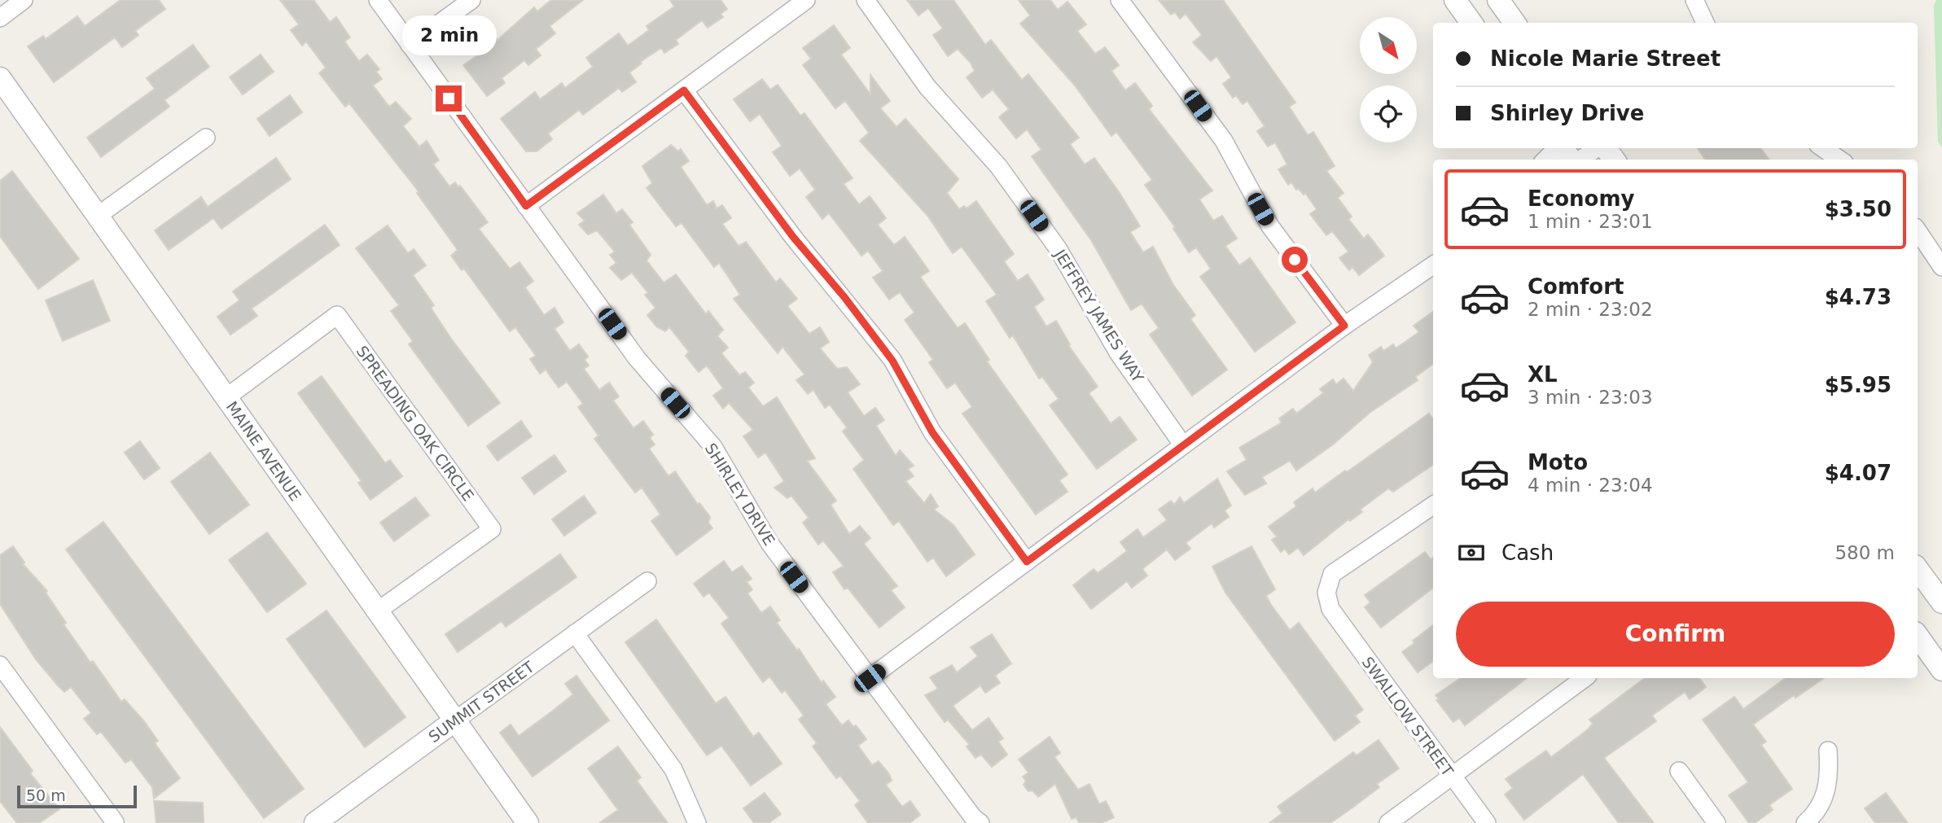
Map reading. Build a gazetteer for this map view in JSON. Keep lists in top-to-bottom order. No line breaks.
{"streets":{"street":["JEFFREY JAMES WAY","SPREADING OAK CIRCLE","MAINE AVENUE","SHIRLEY DRIVE","SUMMIT STREET","SWALLOW STREET"]},"crossings":[["SPREADING OAK CIRCLE","MAINE AVENUE"],["MAINE AVENUE","SUMMIT STREET"]],"scale_bar":"50 m","north":"bottom right","page":{"bubble":"2 min","banner":["Nicole Marie Street","Shirley Drive"],"list":[{"name":"Economy","note":"1 min · 23:01","value":"$3.50"},{"name":"Comfort","note":"2 min · 23:02","value":"$4.73"},{"name":"XL","note":"3 min · 23:03","value":"$5.95"},{"name":"Moto","note":"4 min · 23:04","value":"$4.07"}],"pay":["Cash","580 m"],"buttons":"Confirm","scale":"50 m"}}
